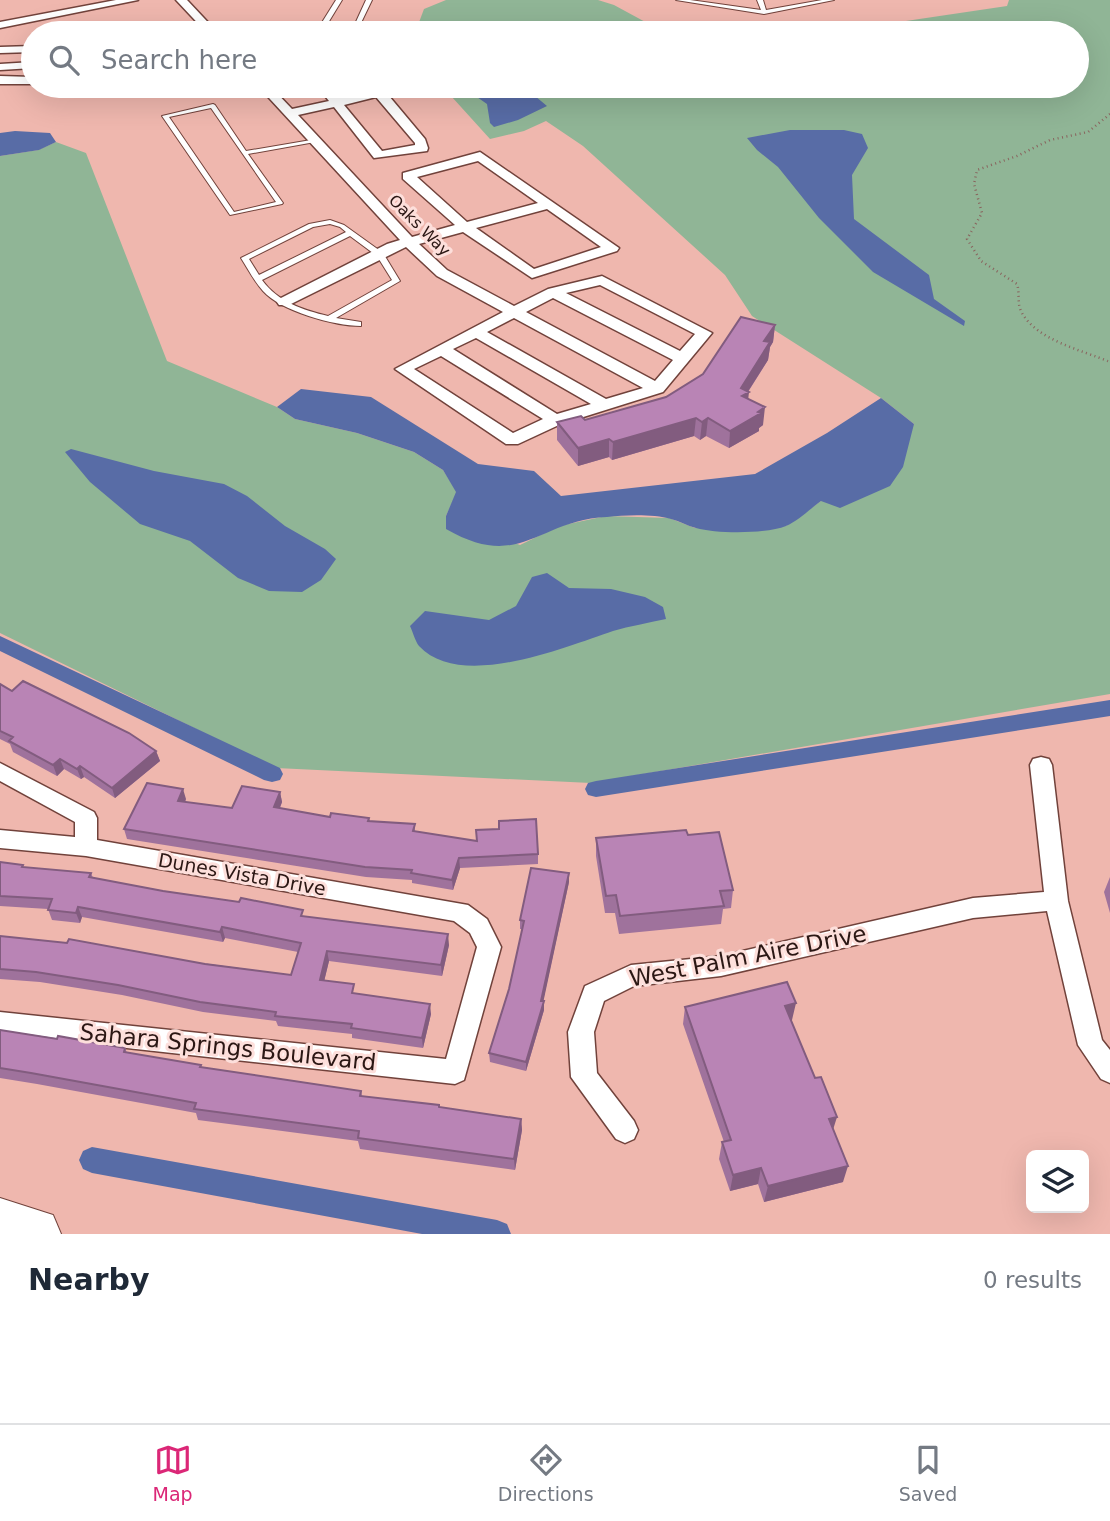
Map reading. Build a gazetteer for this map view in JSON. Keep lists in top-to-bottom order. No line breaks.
{"streets":{"street":["Oaks Way","Dunes Vista Drive","West Palm Aire Drive","Sahara Springs Boulevard"]},"crossings":[["Dunes Vista Drive","Sahara Springs Boulevard"]],"page":{"search":"Search here","heading":["Nearby","0 results"],"nav":["Map","Directions","Saved"]}}
